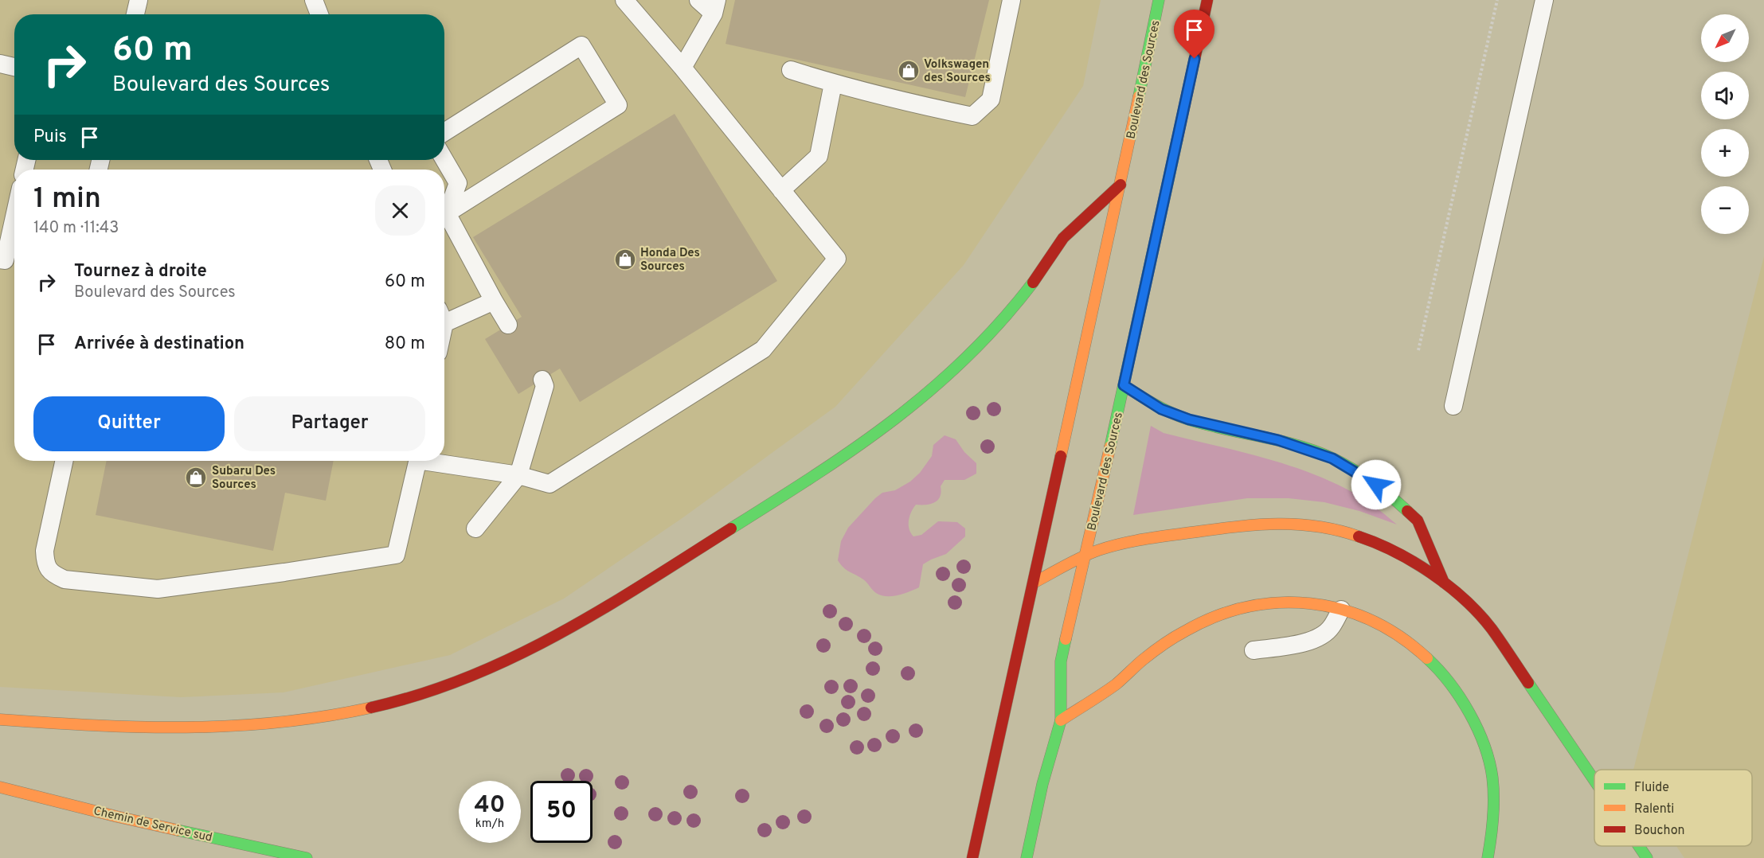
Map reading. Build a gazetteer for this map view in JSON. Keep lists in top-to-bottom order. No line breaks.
{"streets":{"main road":["Boulevard des Sources","Chemin de Service sud"]},"places":{"shop":["Volkswagen des Sources","Honda Des Sources","Subaru Des Sources"]},"legend":["Fluide","Ralenti","Bouchon"],"north":"bottom left","page":{"map_buttons":["+","−"],"turn":["60 m","Boulevard des Sources"],"then":"Puis","heading":["1 min","140 m · 11:43"],"list":[{"name":"Tournez à droite","note":"Boulevard des Sources","value":"60 m"},{"name":"Arrivée à destination","value":"80 m"}],"buttons":["Quitter","Partager"],"speed":"40 km/h","limit":"50"}}
